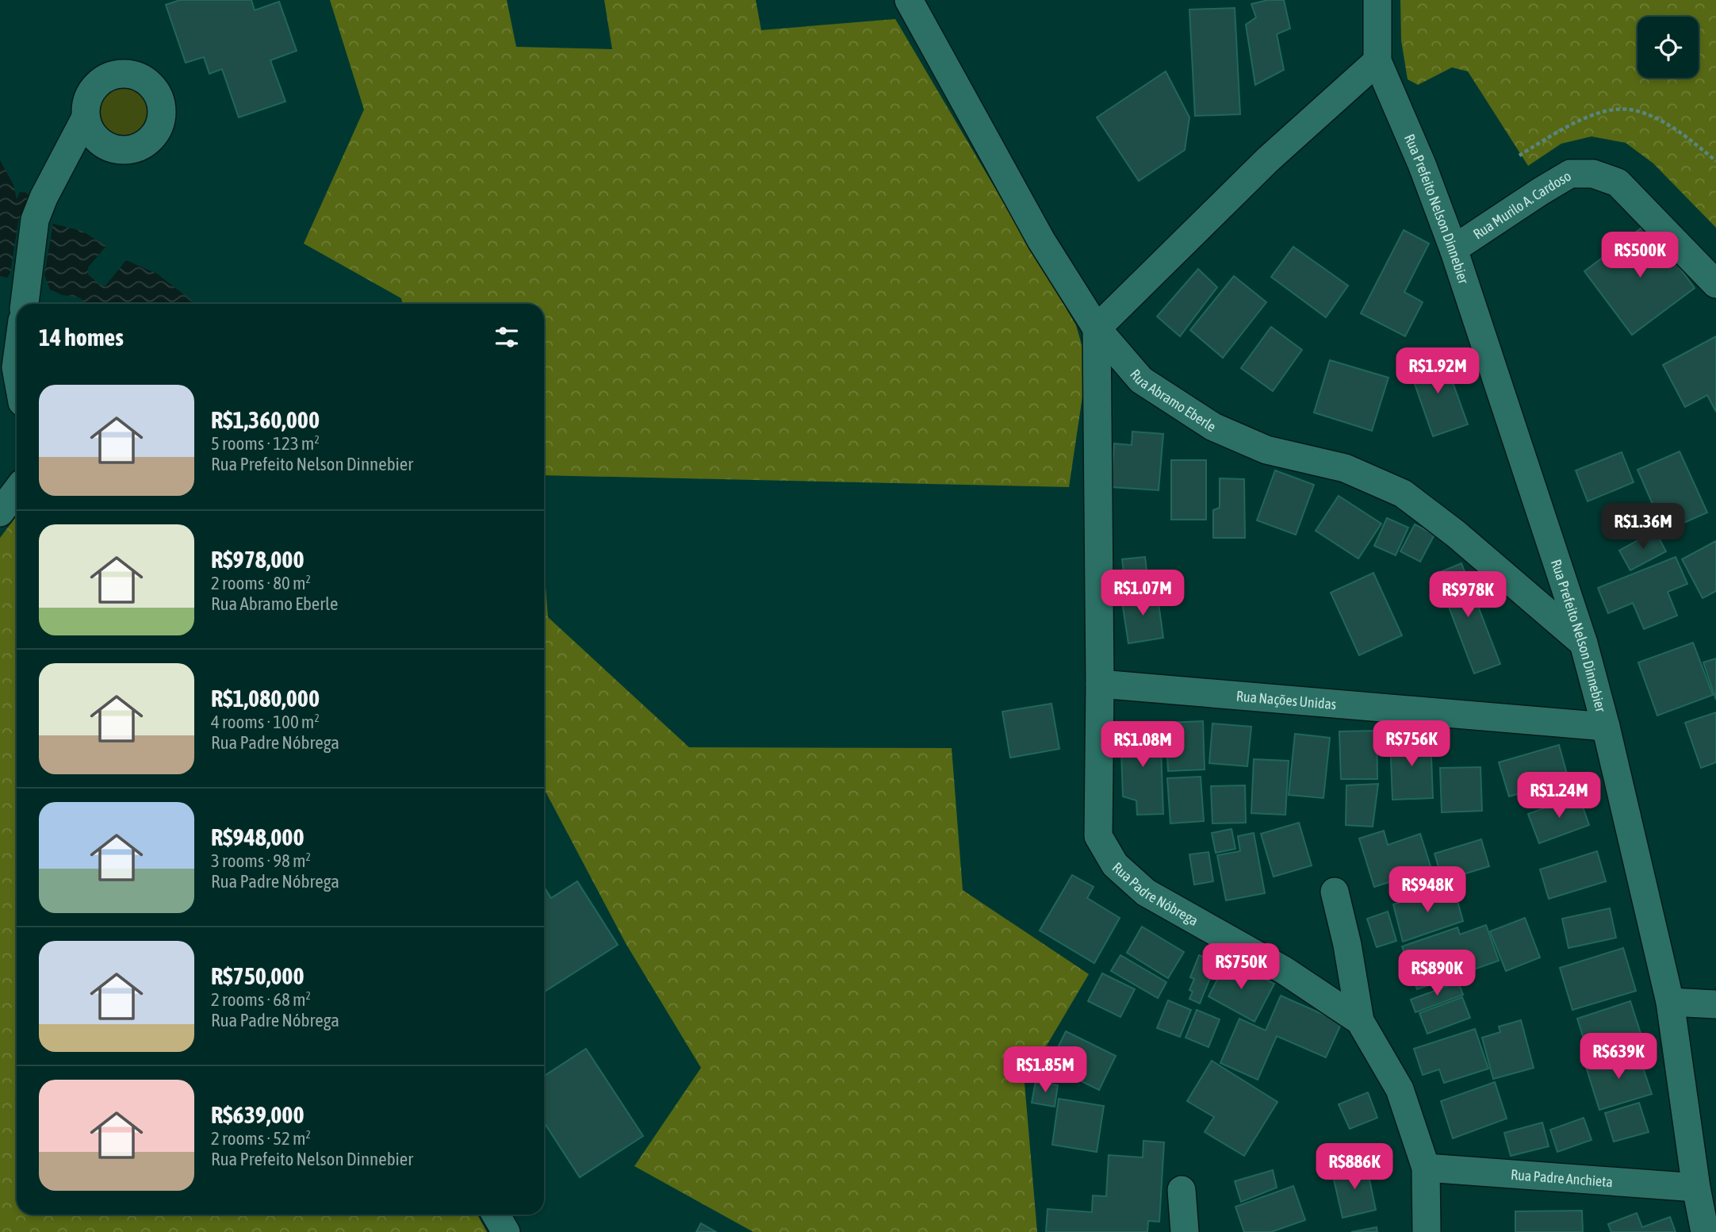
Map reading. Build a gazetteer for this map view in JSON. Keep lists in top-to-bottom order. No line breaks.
{"streets":{"street":["Rua Murilo A. Cardoso","Rua Prefeito Nelson Dinnebier","Rua Abramo Eberle","Rua Nações Unidas","Rua Padre Nóbrega","Rua Padre Anchieta"]},"crossings":[["Rua Murilo A. Cardoso","Rua Prefeito Nelson Dinnebier"],["Rua Prefeito Nelson Dinnebier","Rua Abramo Eberle"],["Rua Prefeito Nelson Dinnebier","Rua Nações Unidas"],["Rua Prefeito Nelson Dinnebier","Rua Padre Anchieta"],["Rua Abramo Eberle","Rua Padre Nóbrega"],["Rua Nações Unidas","Rua Padre Nóbrega"],["Rua Padre Nóbrega","Rua Padre Anchieta"]],"page":{"price":["R$500K","R$1.92M","R$1.36M","R$1.07M","R$978K","R$756K","R$1.08M","R$1.24M","R$948K","R$750K","R$890K","R$639K","R$1.85M","R$886K"],"heading":"14 homes","list":[{"name":"R$1,360,000","note":"5 rooms · 123 m² · Rua Prefeito Nelson Dinnebier"},{"name":"R$978,000","note":"2 rooms · 80 m² · Rua Abramo Eberle"},{"name":"R$1,080,000","note":"4 rooms · 100 m² · Rua Padre Nóbrega"},{"name":"R$948,000","note":"3 rooms · 98 m² · Rua Padre Nóbrega"},{"name":"R$750,000","note":"2 rooms · 68 m² · Rua Padre Nóbrega"},{"name":"R$639,000","note":"2 rooms · 52 m² · Rua Prefeito Nelson Dinnebier"}]}}
